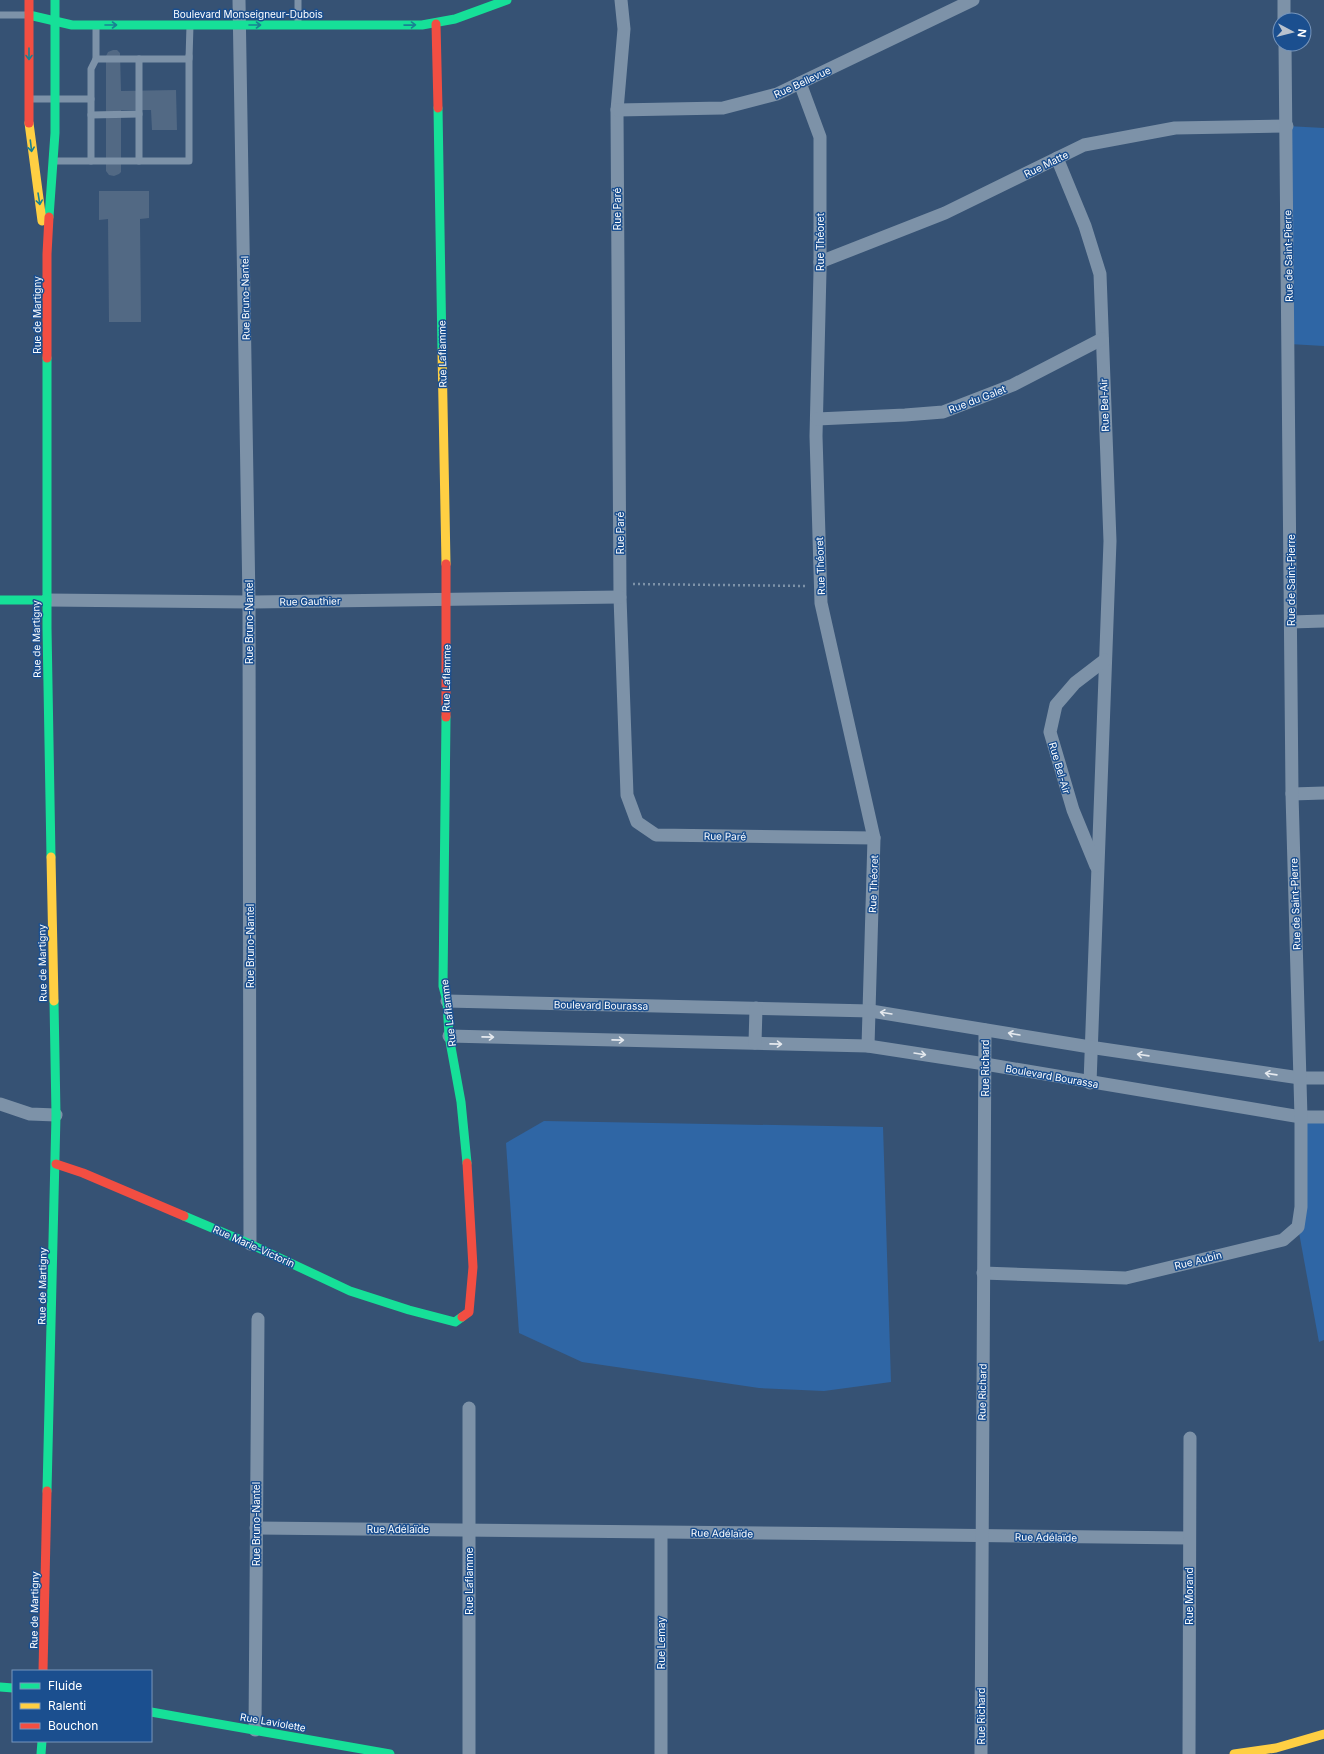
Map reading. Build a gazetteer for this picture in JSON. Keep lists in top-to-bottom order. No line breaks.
{"streets":{"street":["Boulevard Monseigneur-Dubois","Rue Bellevue","Rue Matte","Rue Paré","Rue Théoret","Rue de Saint-Pierre","Rue Bruno-Nantel","Rue de Martigny","Rue Laflamme","Rue du Galet","Rue Bel-Air","Rue Gauthier","Boulevard Bourassa","Rue Richard","Rue Marie-Victorin","Rue Aubin","Rue Adélaïde","Rue Morand","Rue Lemay","Rue Laviolette"]},"crossings":[["Boulevard Monseigneur-Dubois","Rue Bruno-Nantel"],["Boulevard Monseigneur-Dubois","Rue de Martigny"],["Boulevard Monseigneur-Dubois","Rue Laflamme"],["Rue Bellevue","Rue Paré"],["Rue Bellevue","Rue Théoret"],["Rue Matte","Rue Théoret"],["Rue Matte","Rue de Saint-Pierre"],["Rue Matte","Rue Bel-Air"],["Rue Paré","Rue Théoret"],["Rue Paré","Rue Gauthier"],["Rue Théoret","Rue du Galet"],["Rue Théoret","Boulevard Bourassa"],["Rue de Saint-Pierre","Boulevard Bourassa"],["Rue de Saint-Pierre","Rue Aubin"],["Rue Bruno-Nantel","Rue Gauthier"],["Rue Bruno-Nantel","Rue Marie-Victorin"],["Rue Bruno-Nantel","Rue Adélaïde"],["Rue Bruno-Nantel","Rue Laviolette"],["Rue de Martigny","Rue Gauthier"],["Rue de Martigny","Rue Marie-Victorin"],["Rue Laflamme","Rue Gauthier"],["Rue Laflamme","Boulevard Bourassa"],["Rue Laflamme","Rue Marie-Victorin"],["Rue Laflamme","Rue Adélaïde"],["Rue du Galet","Rue Bel-Air"],["Rue Bel-Air","Boulevard Bourassa"],["Boulevard Bourassa","Rue Richard"],["Boulevard Bourassa","Rue Aubin"],["Rue Richard","Rue Aubin"],["Rue Richard","Rue Adélaïde"],["Rue Adélaïde","Rue Morand"],["Rue Adélaïde","Rue Lemay"]],"one_way":["Boulevard Monseigneur-Dubois"],"legend":["Fluide","Ralenti","Bouchon"],"north":"right"}
